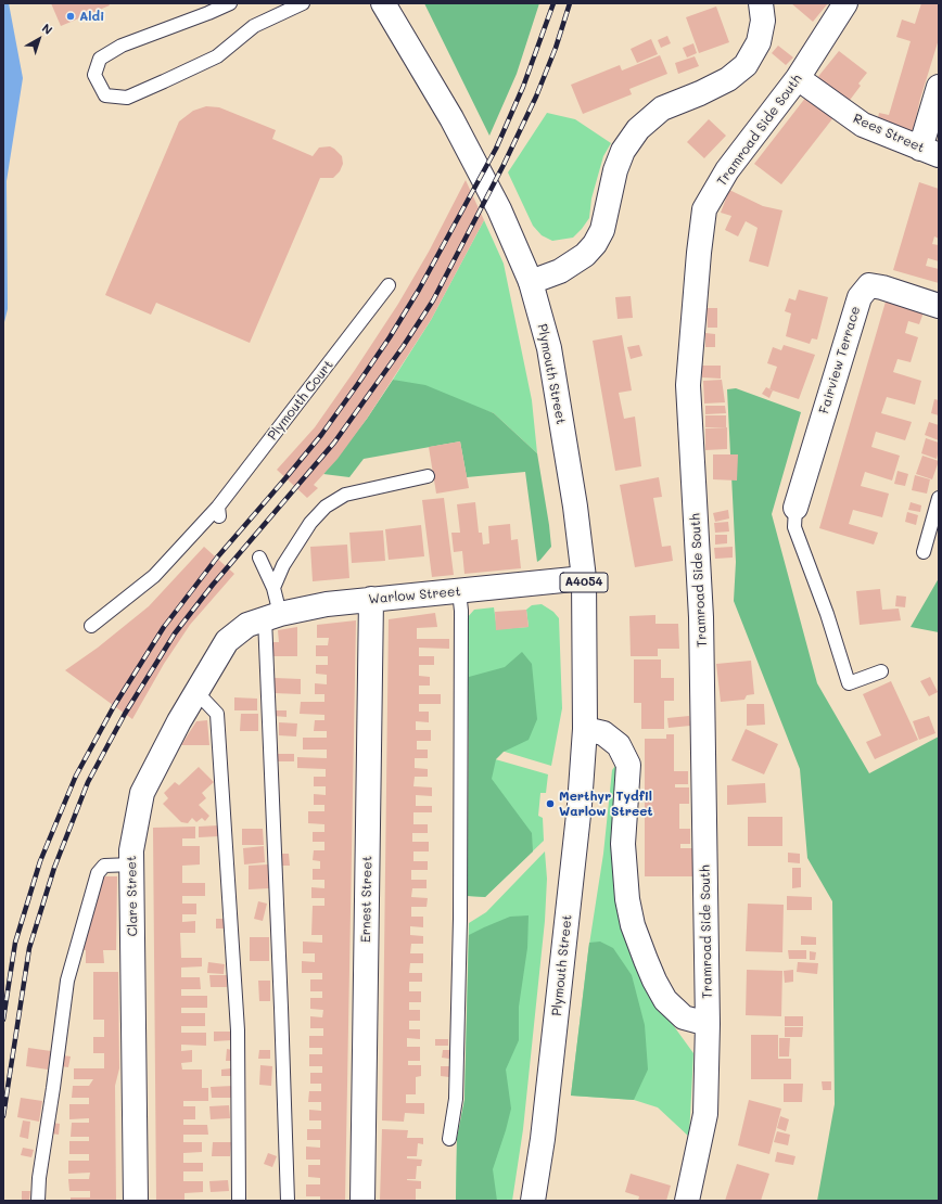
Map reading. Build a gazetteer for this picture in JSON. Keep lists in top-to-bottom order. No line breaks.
{"streets":{"street":["Tramroad Side South","Rees Street","Fairview Terrace","Plymouth Street","A4054","Warlow Street","Clare Street","Ernest Street"],"lane":["Plymouth Court"]},"crossings":[["Tramroad Side South","Rees Street"],["Plymouth Street","Warlow Street"],["Warlow Street","Clare Street"],["Warlow Street","Ernest Street"]],"places":["Aldi","Merthyr Tydfil Warlow Street"],"north":"top right"}
